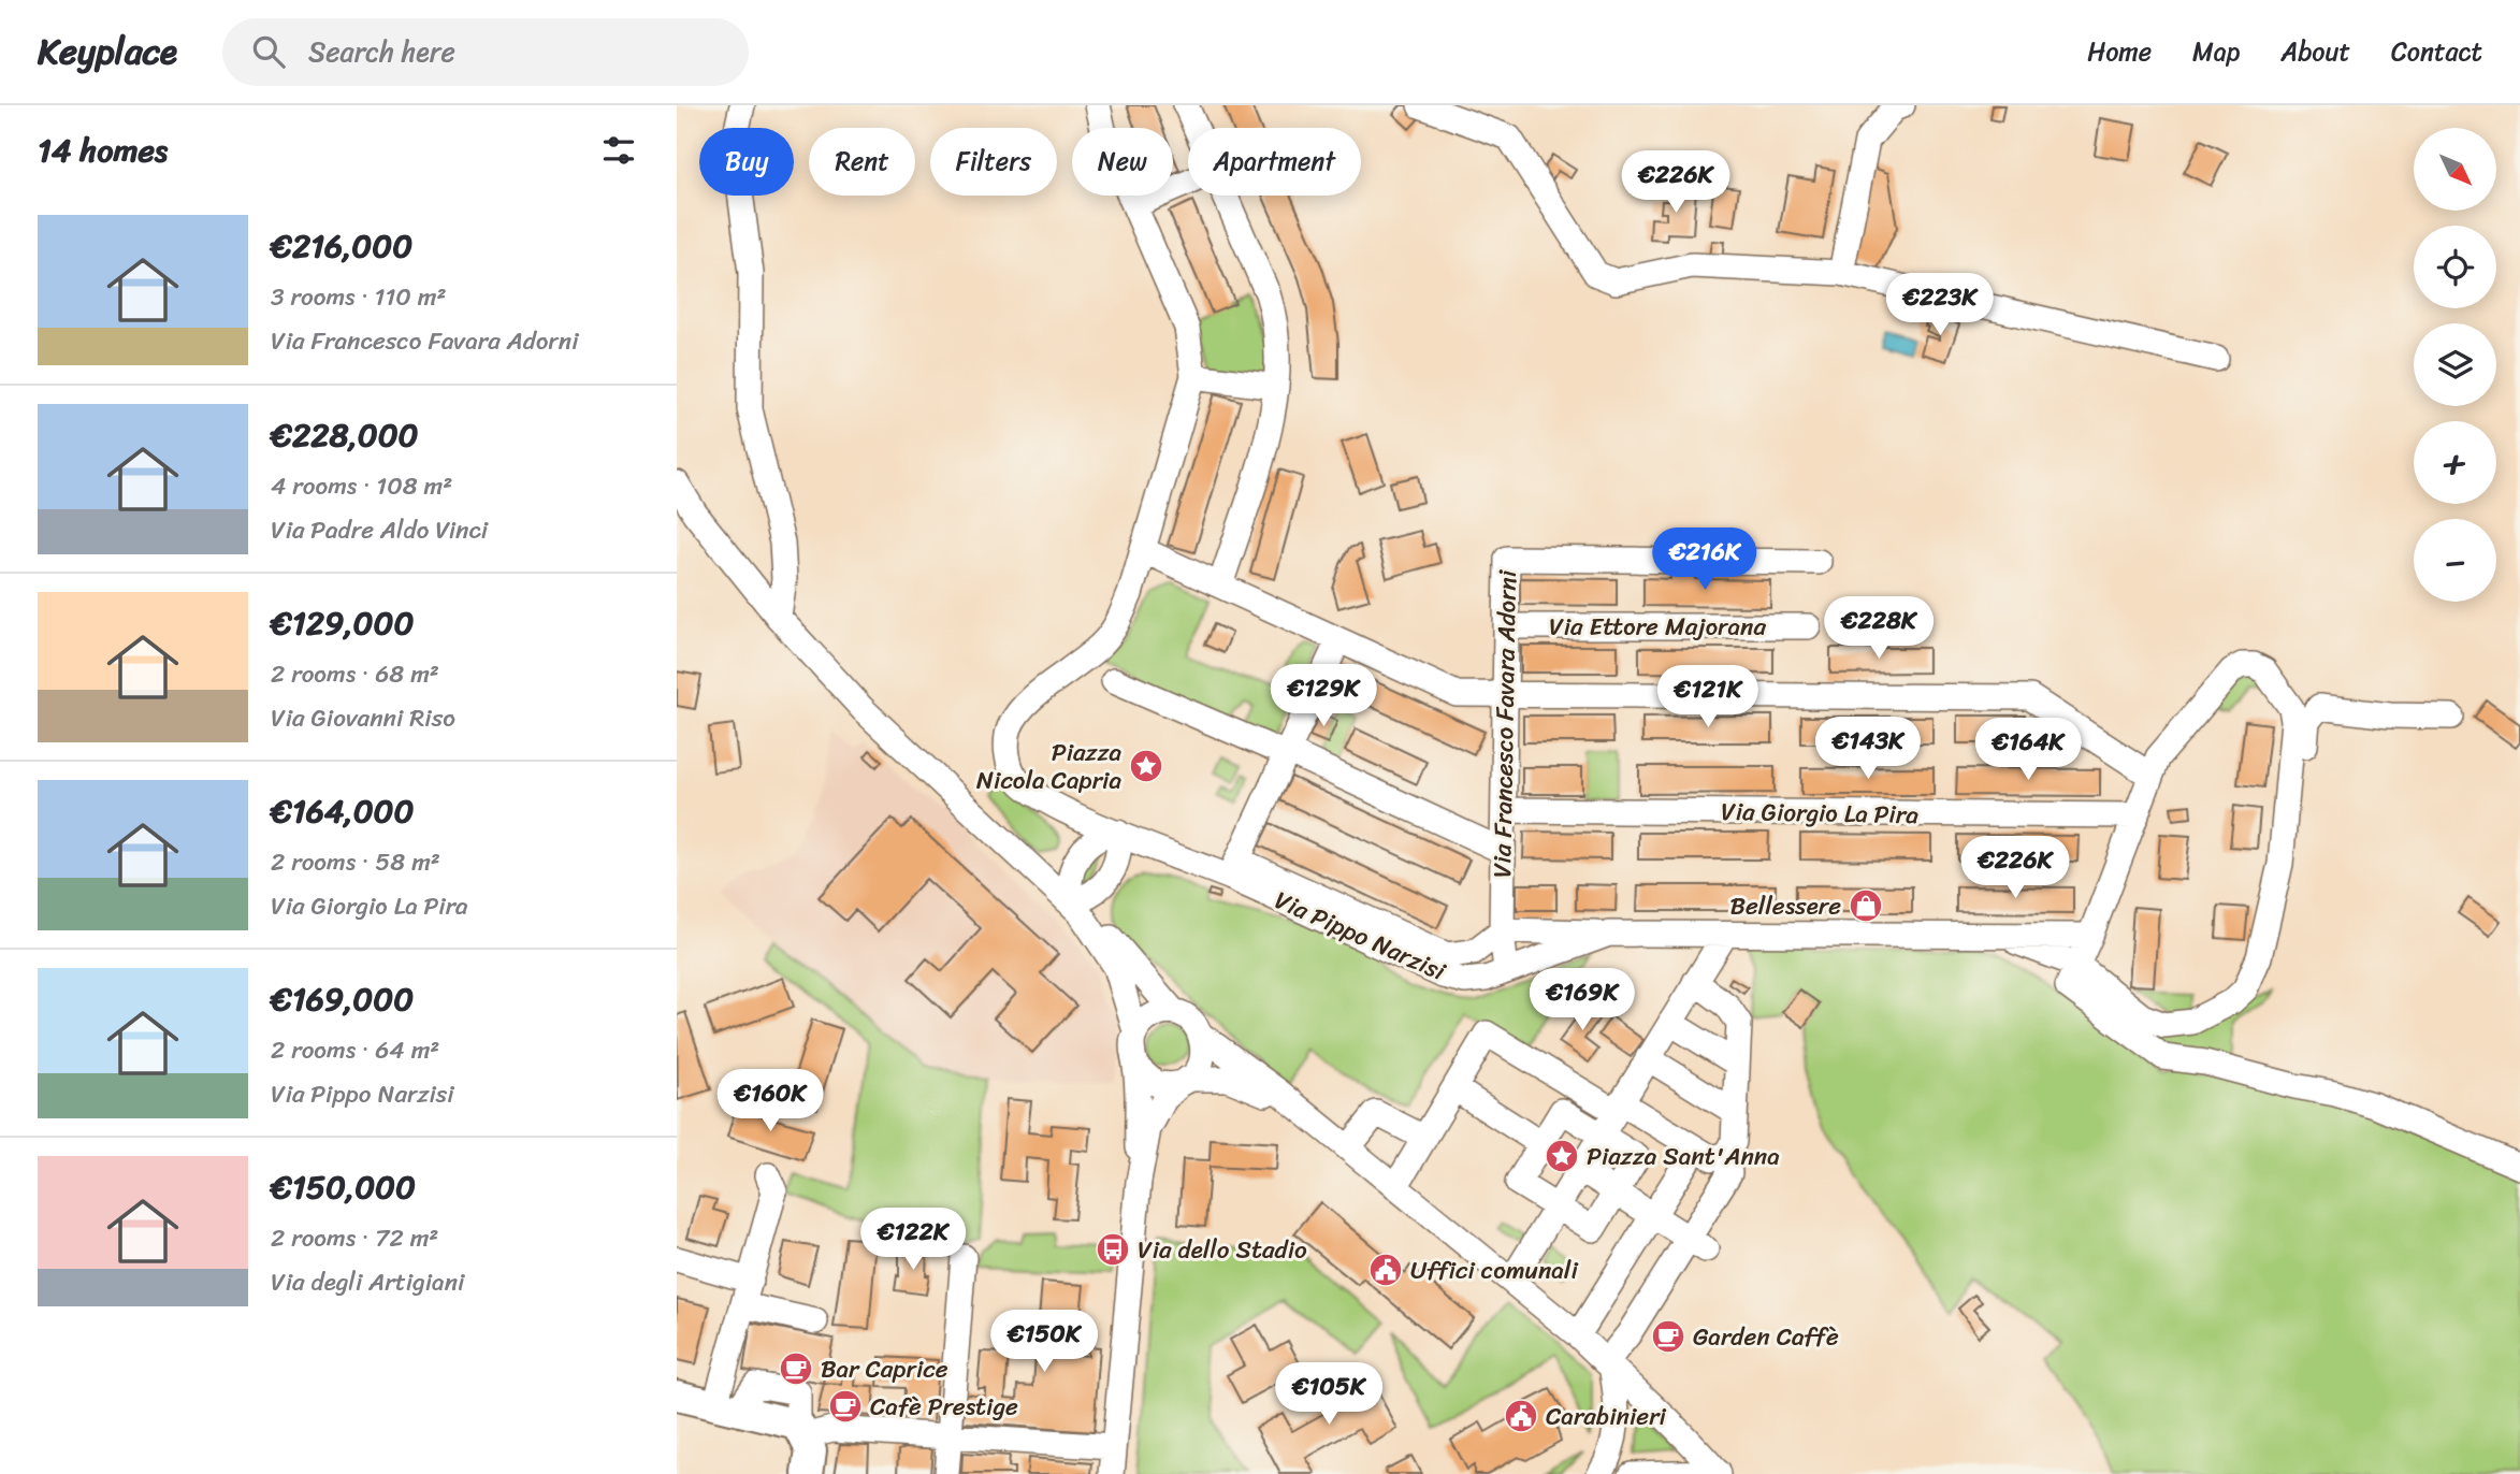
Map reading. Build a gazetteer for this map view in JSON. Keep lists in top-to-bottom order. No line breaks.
{"streets":{"street":["Via Ettore Majorana","Via Francesco Favara Adorni","Via Giorgio La Pira","Via Pippo Narzisi"]},"crossings":[["Via Ettore Majorana","Via Francesco Favara Adorni"],["Via Francesco Favara Adorni","Via Giorgio La Pira"],["Via Francesco Favara Adorni","Via Pippo Narzisi"]],"places":{"place":["Piazza Nicola Capria","Piazza Sant'Anna"],"shop":["Bellessere"],"bus stop":["Via dello Stadio"],"public building":["Uffici comunali","Carabinieri"],"cafe":["Garden Caffè","Bar Caprice","Cafè Prestige"]},"north":"bottom right","page":{"header":"Keyplace","search":"Search here","nav":["Home","Map","About","Contact"],"heading":"14 homes","map_buttons":["+","−"],"chip":["Buy","Rent","Filters","New","Apartment"],"price":["€226K","€223K","€216K","€228K","€129K","€121K","€143K","€164K","€226K","€169K","€160K","€122K","€150K","€105K"],"list":[{"name":"€216,000","note":"3 rooms · 110 m² · Via Francesco Favara Adorni"},{"name":"€228,000","note":"4 rooms · 108 m² · Via Padre Aldo Vinci"},{"name":"€129,000","note":"2 rooms · 68 m² · Via Giovanni Riso"},{"name":"€164,000","note":"2 rooms · 58 m² · Via Giorgio La Pira"},{"name":"€169,000","note":"2 rooms · 64 m² · Via Pippo Narzisi"},{"name":"€150,000","note":"2 rooms · 72 m² · Via degli Artigiani"}]}}
